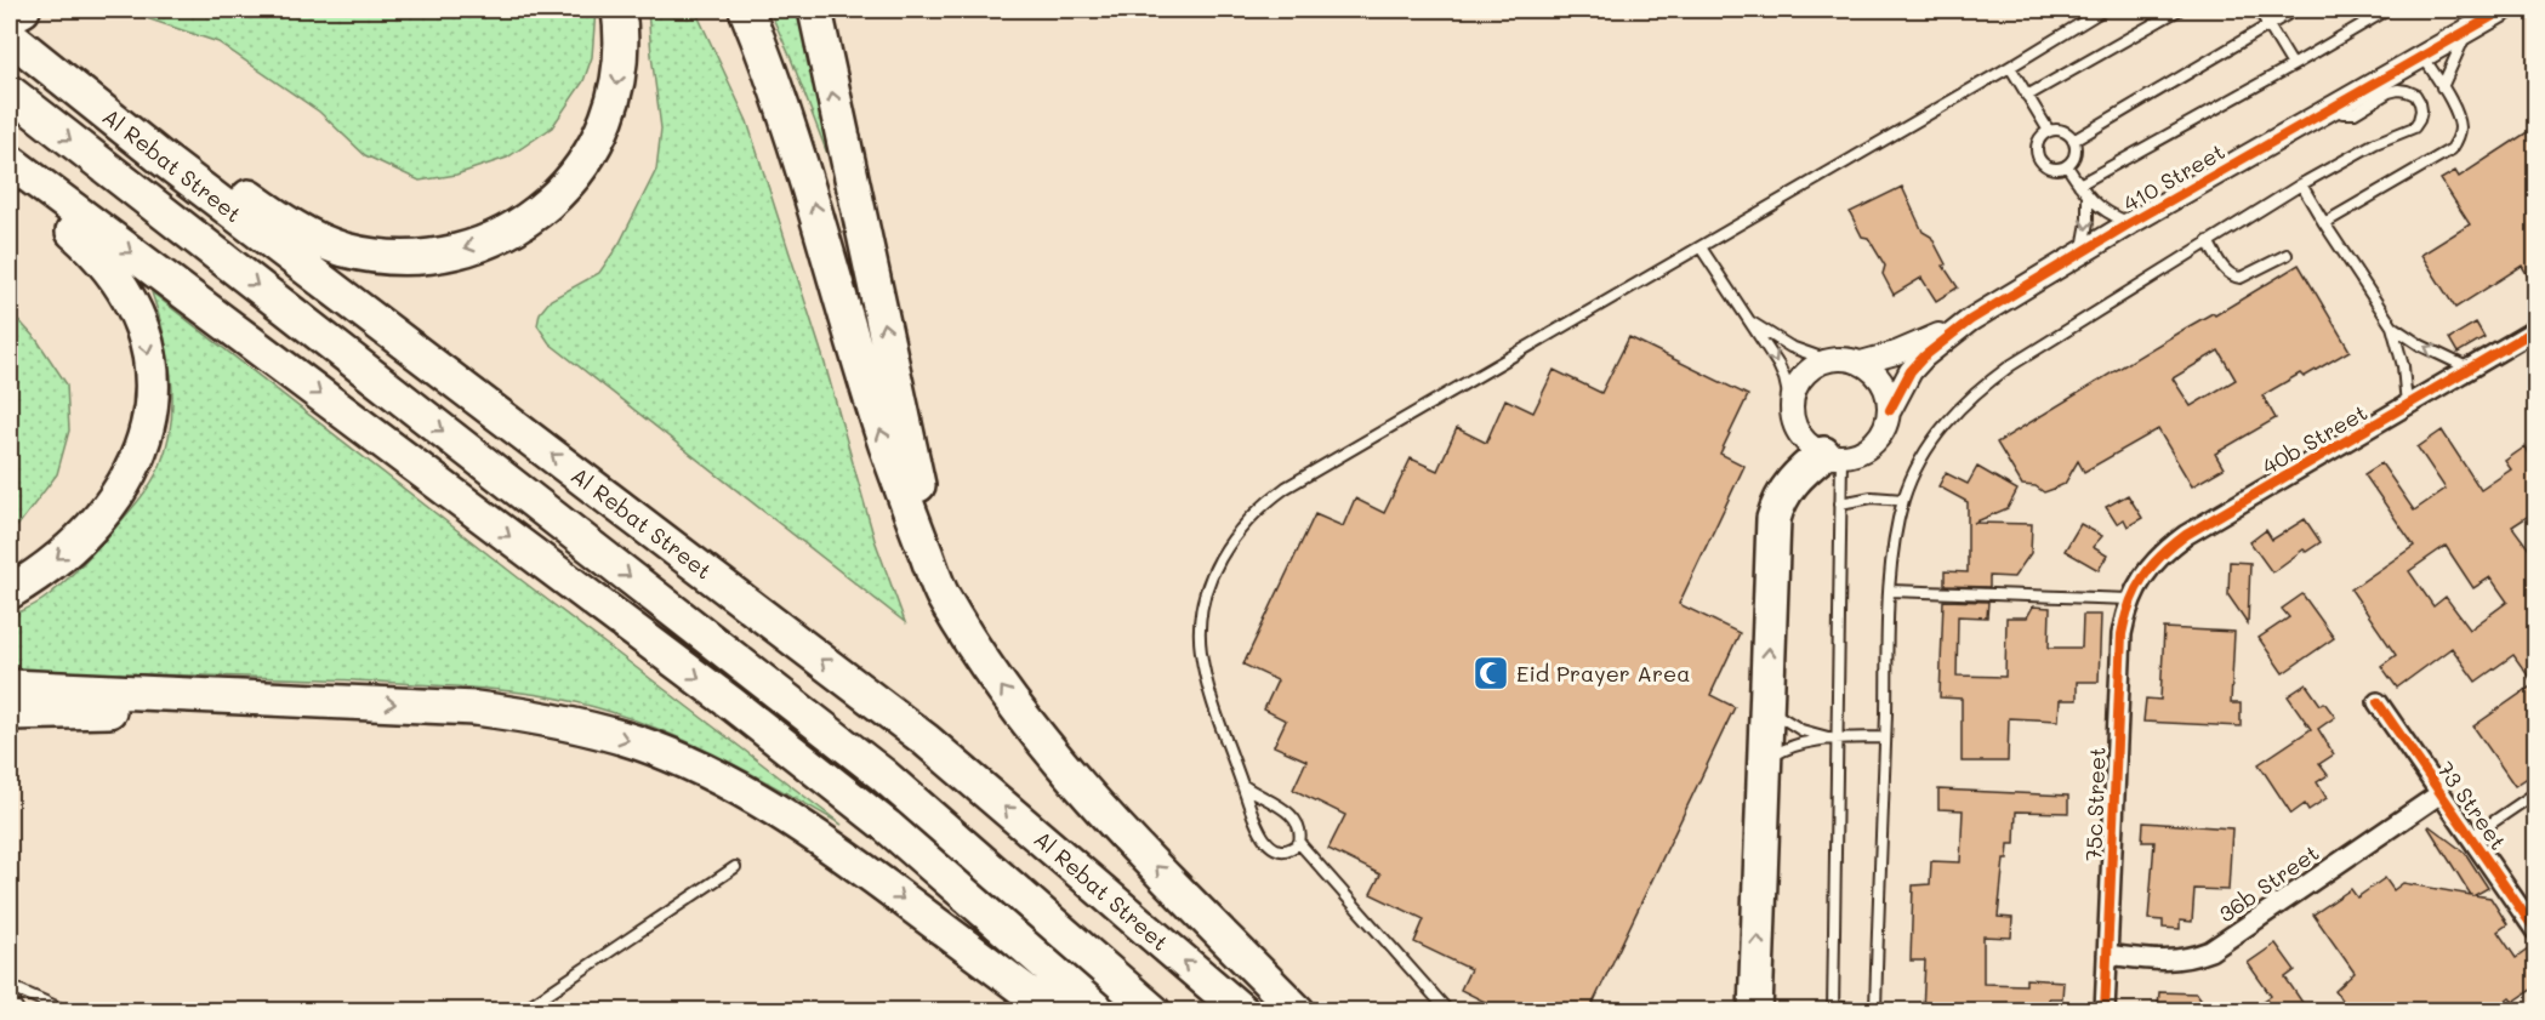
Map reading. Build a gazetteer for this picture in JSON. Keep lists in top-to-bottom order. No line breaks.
{"streets":{"highway":["Al Rebat Street"],"street":["410 Street","40b Street","75c Street","73 Street","36b Street"]},"crossings":[["40b Street","75c Street"],["75c Street","36b Street"],["73 Street","36b Street"]],"places":{"mosque":["Eid Prayer Area"]}}
